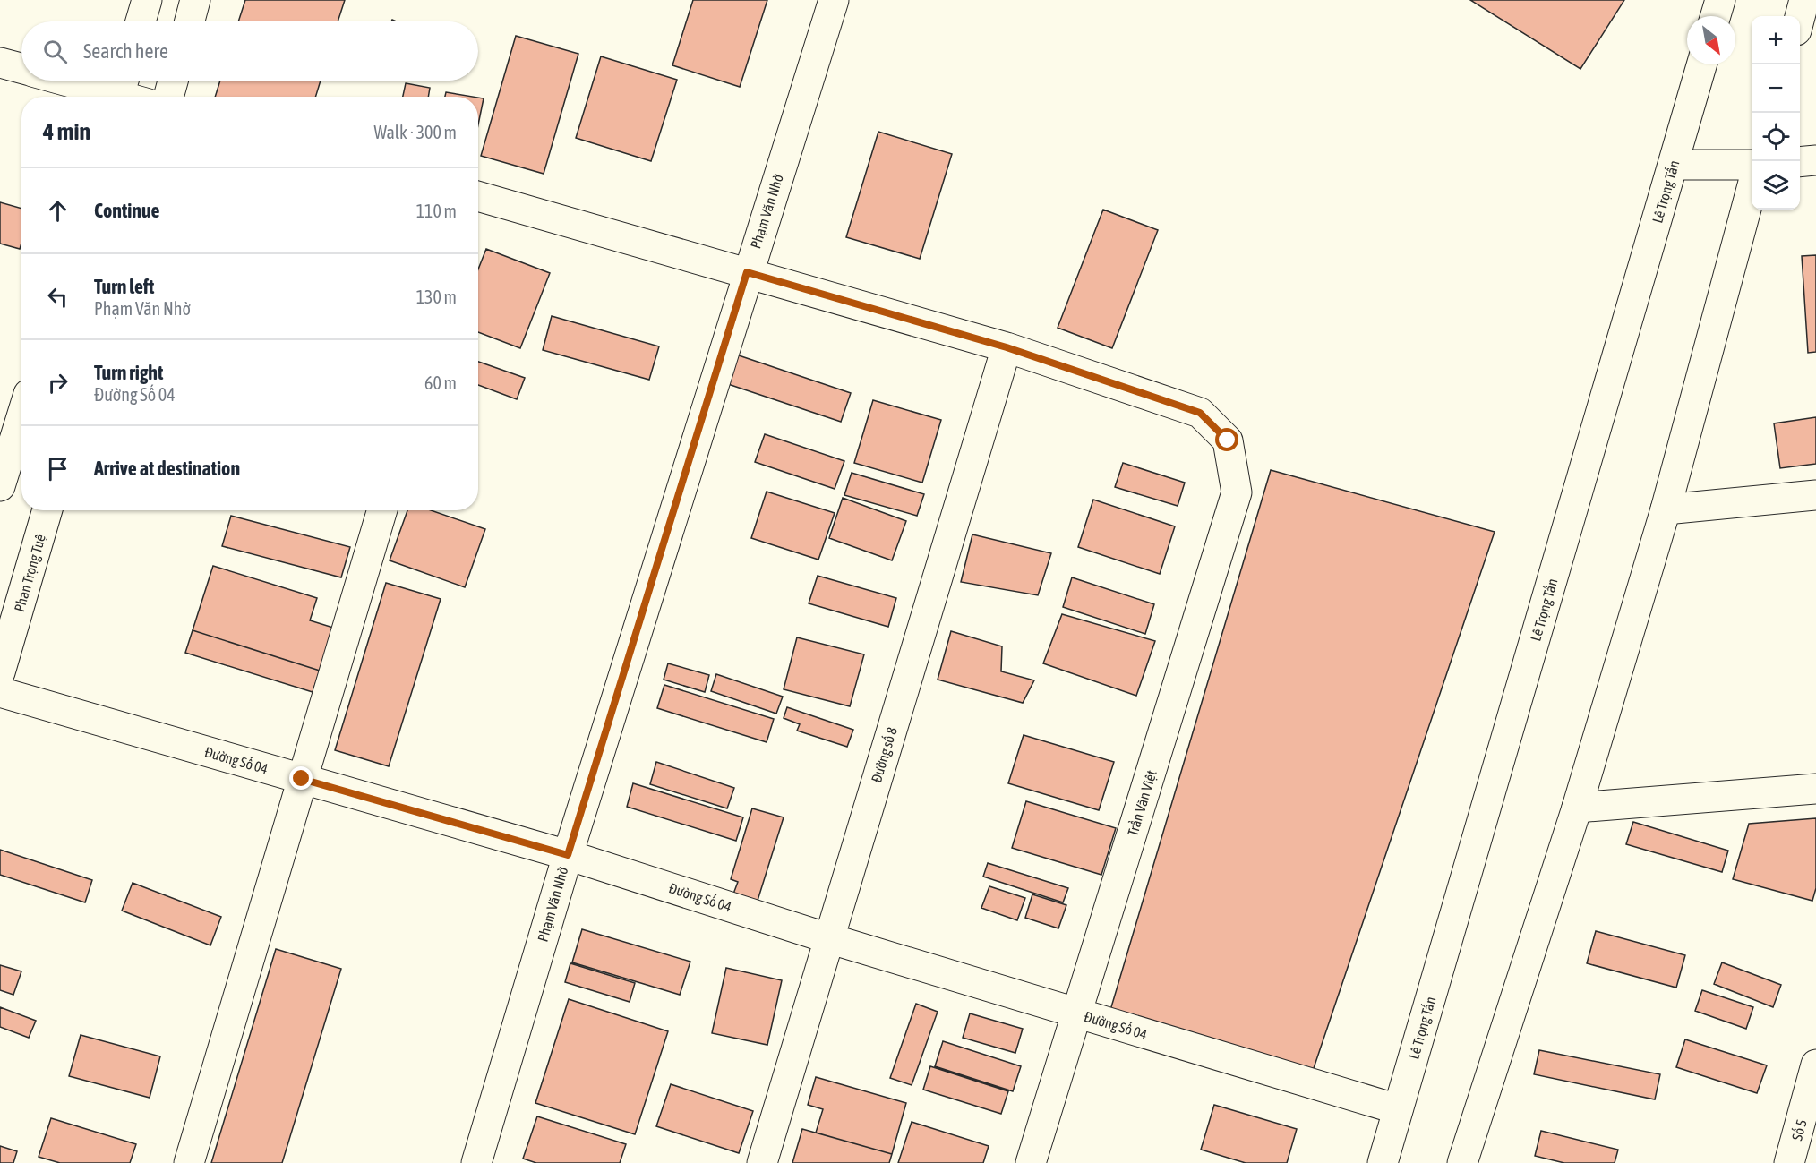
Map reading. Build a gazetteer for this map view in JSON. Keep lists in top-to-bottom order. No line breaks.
{"streets":{"street":["Lê Trọng Tấn","Phạm Văn Nhờ","Phan Trọng Tuệ","Đường số 8","Đường Số 04","Trần Văn Việt","Số 5"]},"crossings":[["Lê Trọng Tấn","Đường Số 04"],["Phạm Văn Nhờ","Đường Số 04"],["Đường số 8","Đường Số 04"],["Đường số 8","Trần Văn Việt"],["Đường Số 04","Trần Văn Việt"]],"north":"bottom right","page":{"map_buttons":["+","−"],"search":"Search here","heading":["4 min","Walk · 300 m"],"list":[["Continue","110 m"],["Turn left","Phạm Văn Nhờ","130 m"],["Turn right","Đường Số 04","60 m"],"Arrive at destination"]}}
